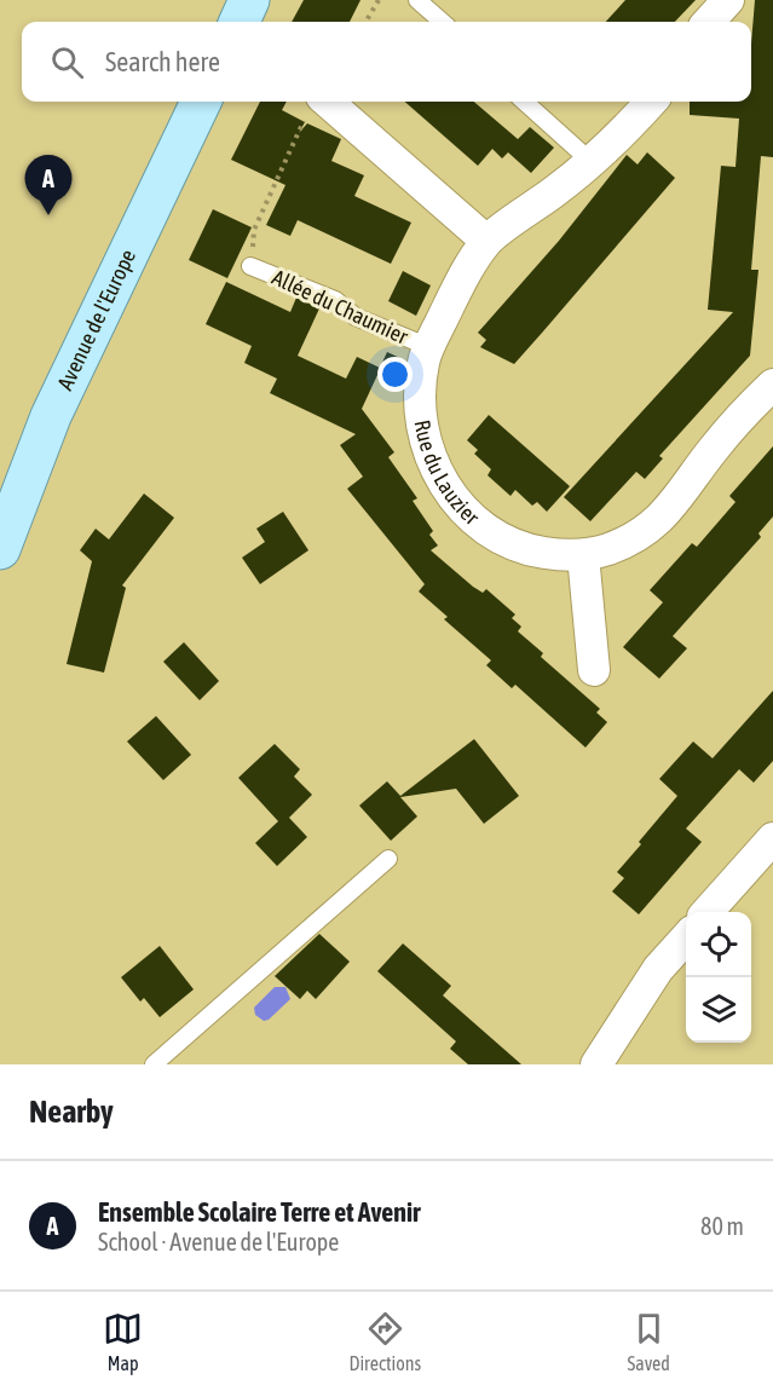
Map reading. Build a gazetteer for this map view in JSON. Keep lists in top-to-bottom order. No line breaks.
{"streets":{"main road":["Avenue de l'Europe"],"street":["Rue du Lauzier"],"lane":["Allée du Chaumier"]},"crossings":[["Allée du Chaumier","Rue du Lauzier"]],"page":{"search":"Search here","pins":"A","heading":"Nearby","list":[{"mark":"A","name":"Ensemble Scolaire Terre et Avenir","note":"School · Avenue de l'Europe","value":"80 m"}],"nav":["Map","Directions","Saved"]}}
